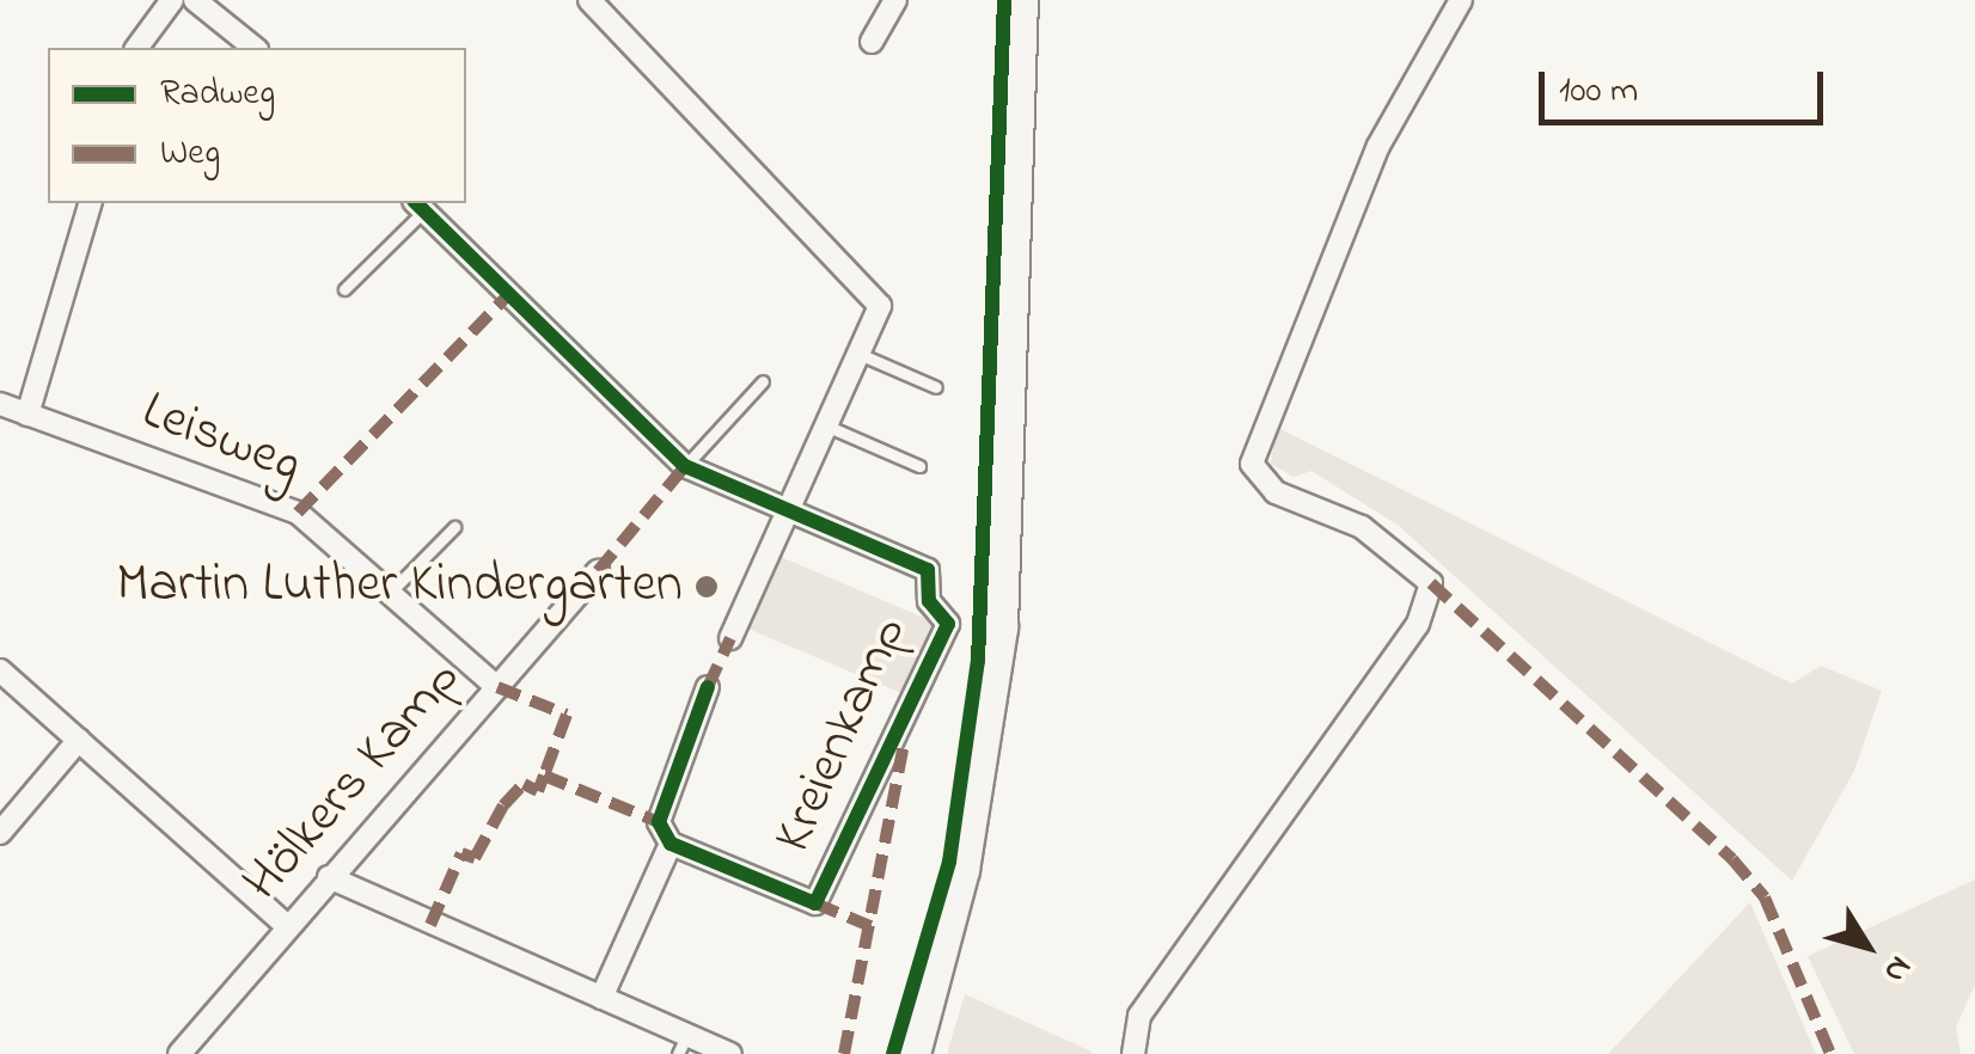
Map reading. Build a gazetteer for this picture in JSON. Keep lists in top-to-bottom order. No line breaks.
{"streets":{"street":["Leisweg","Kreienkamp","Hölkers Kamp"]},"crossings":[["Leisweg","Hölkers Kamp"]],"places":["Martin Luther Kindergarten"],"legend":["Radweg","Weg"],"scale_bar":"100 m","north":"bottom right"}
